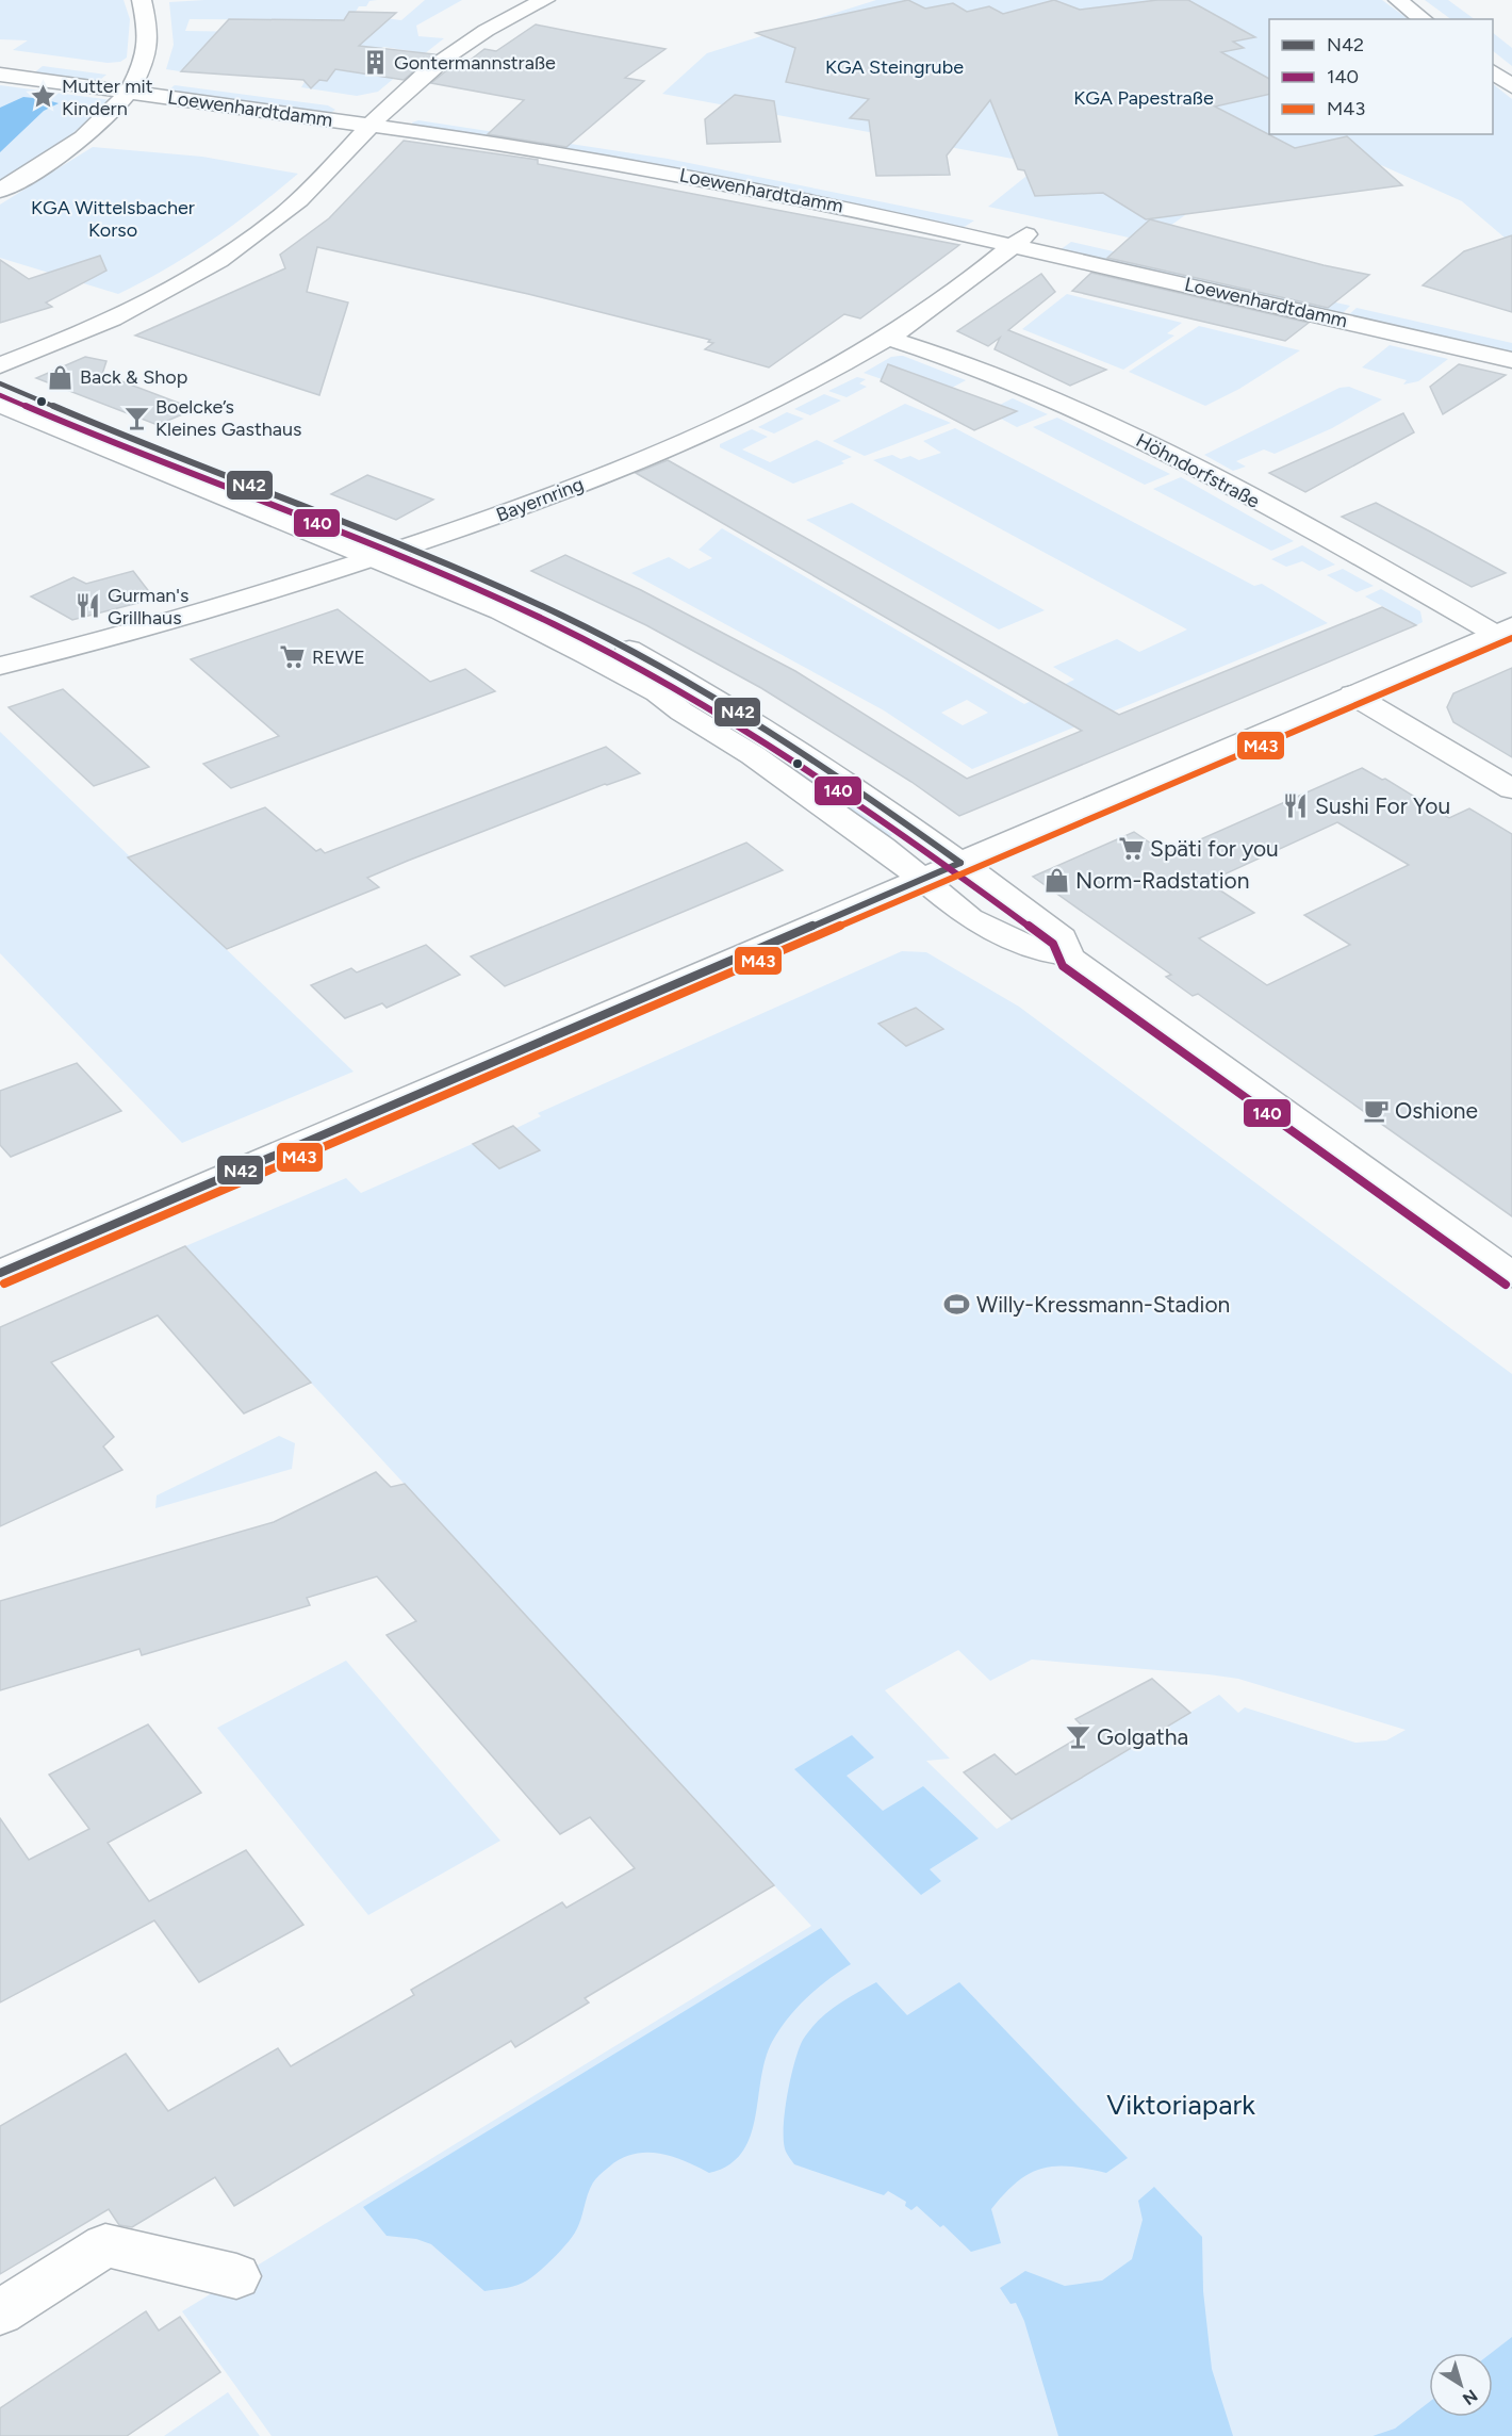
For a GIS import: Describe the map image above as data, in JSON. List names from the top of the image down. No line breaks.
{"streets":{"street":["Loewenhardtdamm","Höhndorfstraße","Bayernring"]},"crossings":[["Loewenhardtdamm","Bayernring"],["Höhndorfstraße","Bayernring"]],"parks":["KGA Steingrube","KGA Papestraße","KGA Wittelsbacher Korso","Viktoriapark"],"places":{"building":["Gontermannstraße"],"place":["Mutter mit Kindern"],"shop":["Back & Shop","Norm-Radstation"],"bar":["Boelcke’s Kleines Gasthaus","Golgatha"],"restaurant":["Gurman's Grillhaus","Sushi For You"],"supermarket":["REWE","Späti for you"],"cafe":["Oshione"],"sports":["Willy-Kressmann-Stadion"]},"lines":["transit line N42","transit line 140","transit line M43"],"legend":["N42","140","M43"],"north":"bottom right"}
